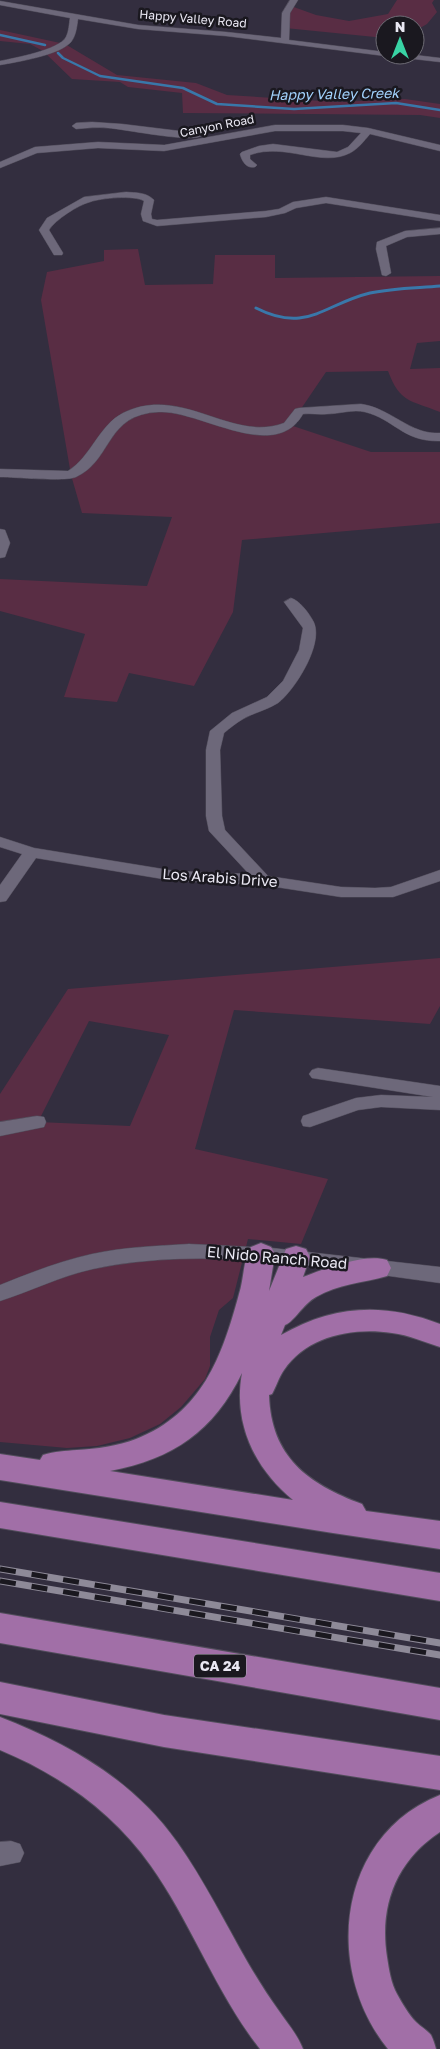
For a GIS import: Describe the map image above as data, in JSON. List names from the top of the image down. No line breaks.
{"streets":{"highway":["CA 24"],"street":["Happy Valley Road","Canyon Road","Los Arabis Drive","El Nido Ranch Road"]},"water":["Happy Valley Creek"],"north":"top"}
